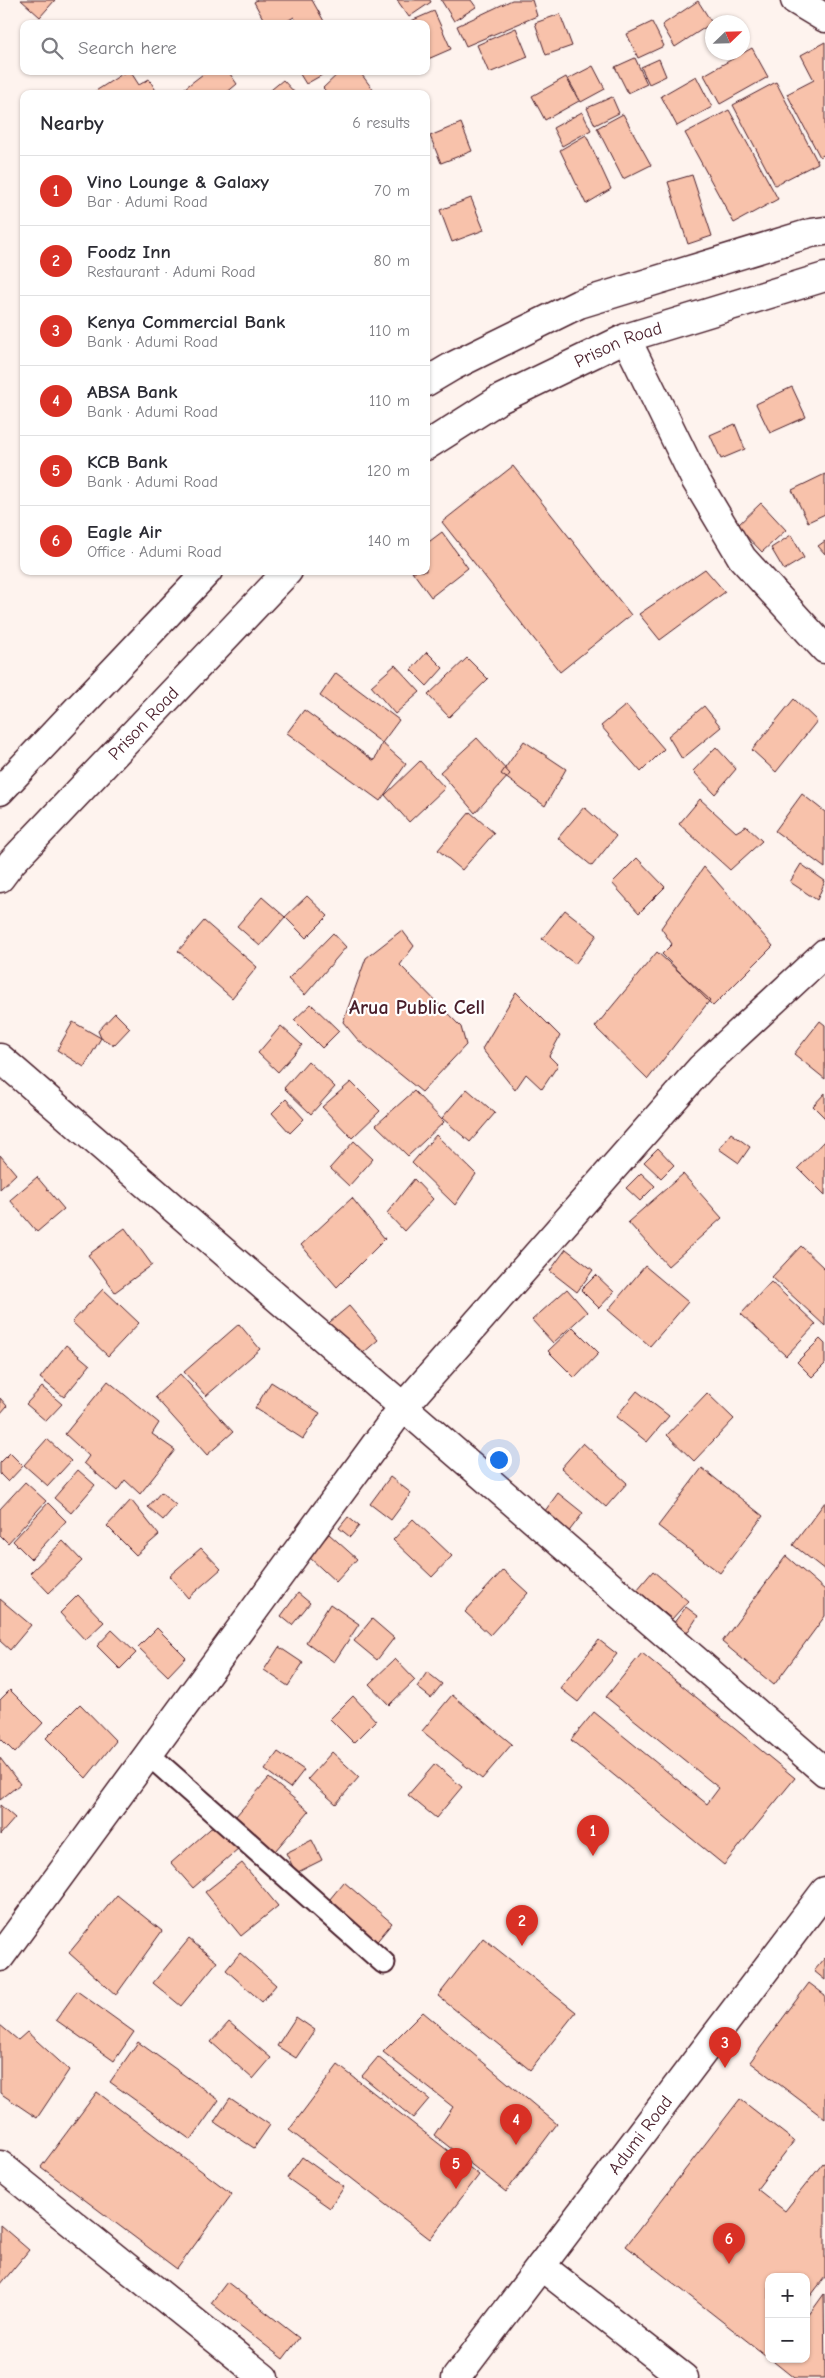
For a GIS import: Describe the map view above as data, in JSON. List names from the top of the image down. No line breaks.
{"streets":{"street":["Prison Road","Adumi Road"]},"districts":["Arua Public Cell"],"north":"top right","page":{"search":"Search here","heading":["Nearby","6 results"],"list":[{"mark":"1","name":"Vino Lounge & Galaxy","note":"Bar · Adumi Road","value":"70 m"},{"mark":"2","name":"Foodz Inn","note":"Restaurant · Adumi Road","value":"80 m"},{"mark":"3","name":"Kenya Commercial Bank","note":"Bank · Adumi Road","value":"110 m"},{"mark":"4","name":"ABSA Bank","note":"Bank · Adumi Road","value":"110 m"},{"mark":"5","name":"KCB Bank","note":"Bank · Adumi Road","value":"120 m"},{"mark":"6","name":"Eagle Air","note":"Office · Adumi Road","value":"140 m"}],"pins":["1","2","3","4","5","6"],"map_buttons":["+","−"]}}
